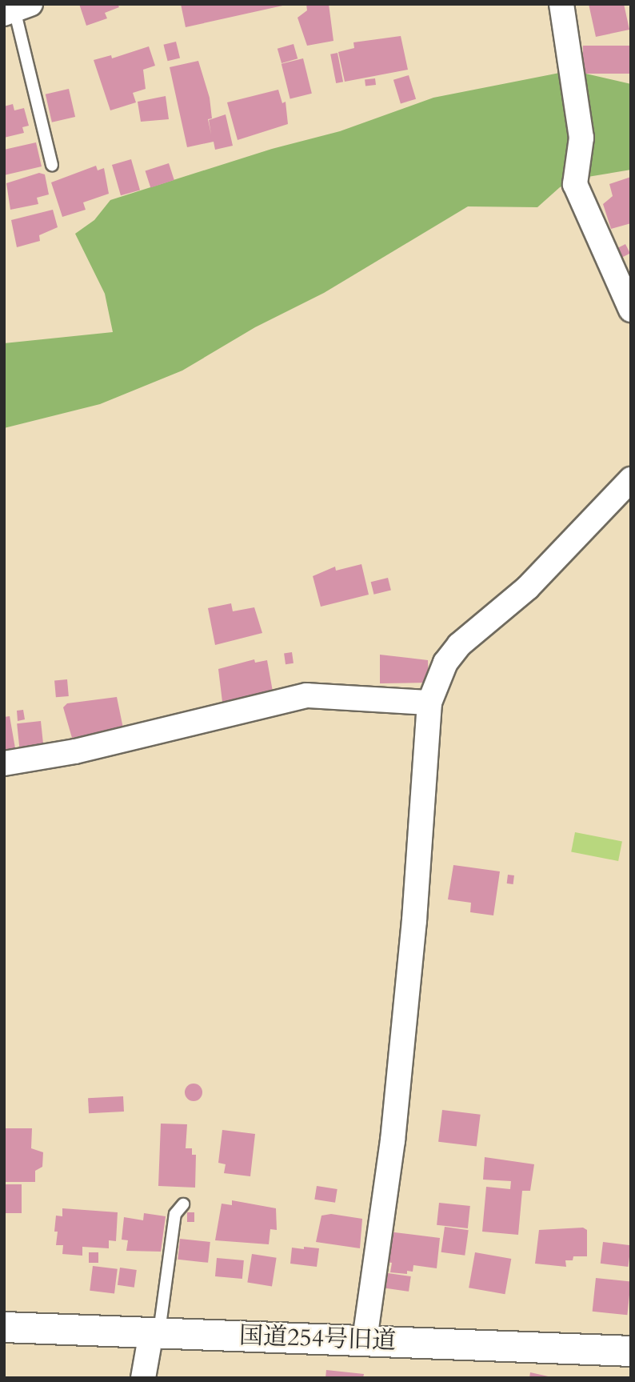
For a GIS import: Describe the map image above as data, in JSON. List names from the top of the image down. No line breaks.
{"streets":{"street":["国道254号旧道"]}}
